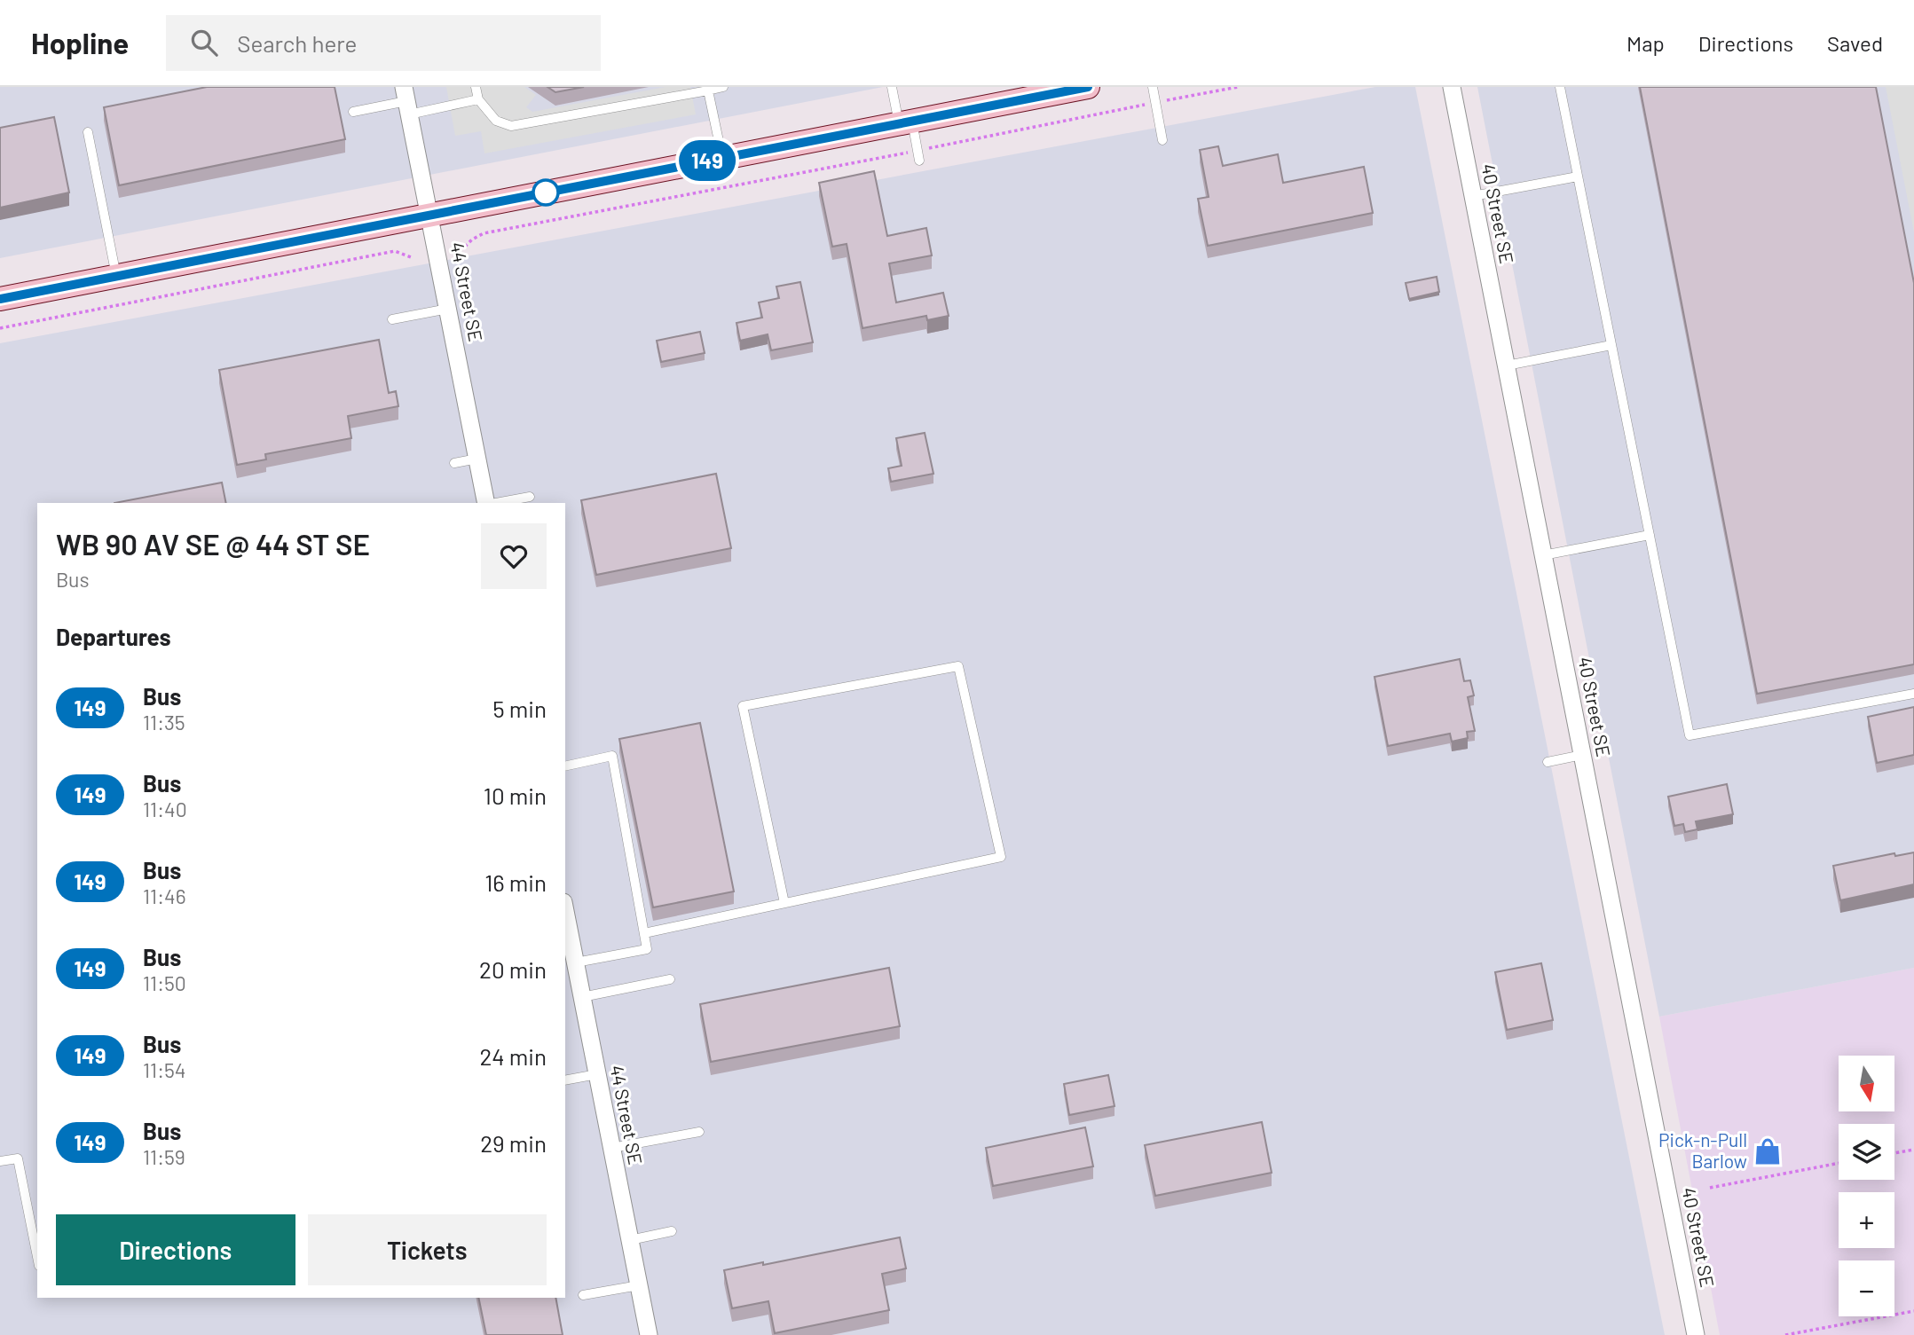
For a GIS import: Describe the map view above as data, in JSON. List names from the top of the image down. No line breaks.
{"streets":{"street":["40 Street SE","44 Street SE"]},"places":{"shop":["Pick-n-Pull Barlow"]},"lines":["bus line 149"],"north":"bottom","page":{"header":"Hopline","search":"Search here","nav":["Map","Directions","Saved"],"on_map":"149","heading":[["WB 90 AV SE @ 44 ST SE","Bus"],"Departures"],"list":[{"mark":"149","name":"Bus","note":"11:35","value":"5 min"},{"mark":"149","name":"Bus","note":"11:40","value":"10 min"},{"mark":"149","name":"Bus","note":"11:46","value":"16 min"},{"mark":"149","name":"Bus","note":"11:50","value":"20 min"},{"mark":"149","name":"Bus","note":"11:54","value":"24 min"},{"mark":"149","name":"Bus","note":"11:59","value":"29 min"}],"map_buttons":["+","−"],"buttons":["Directions","Tickets"]}}
